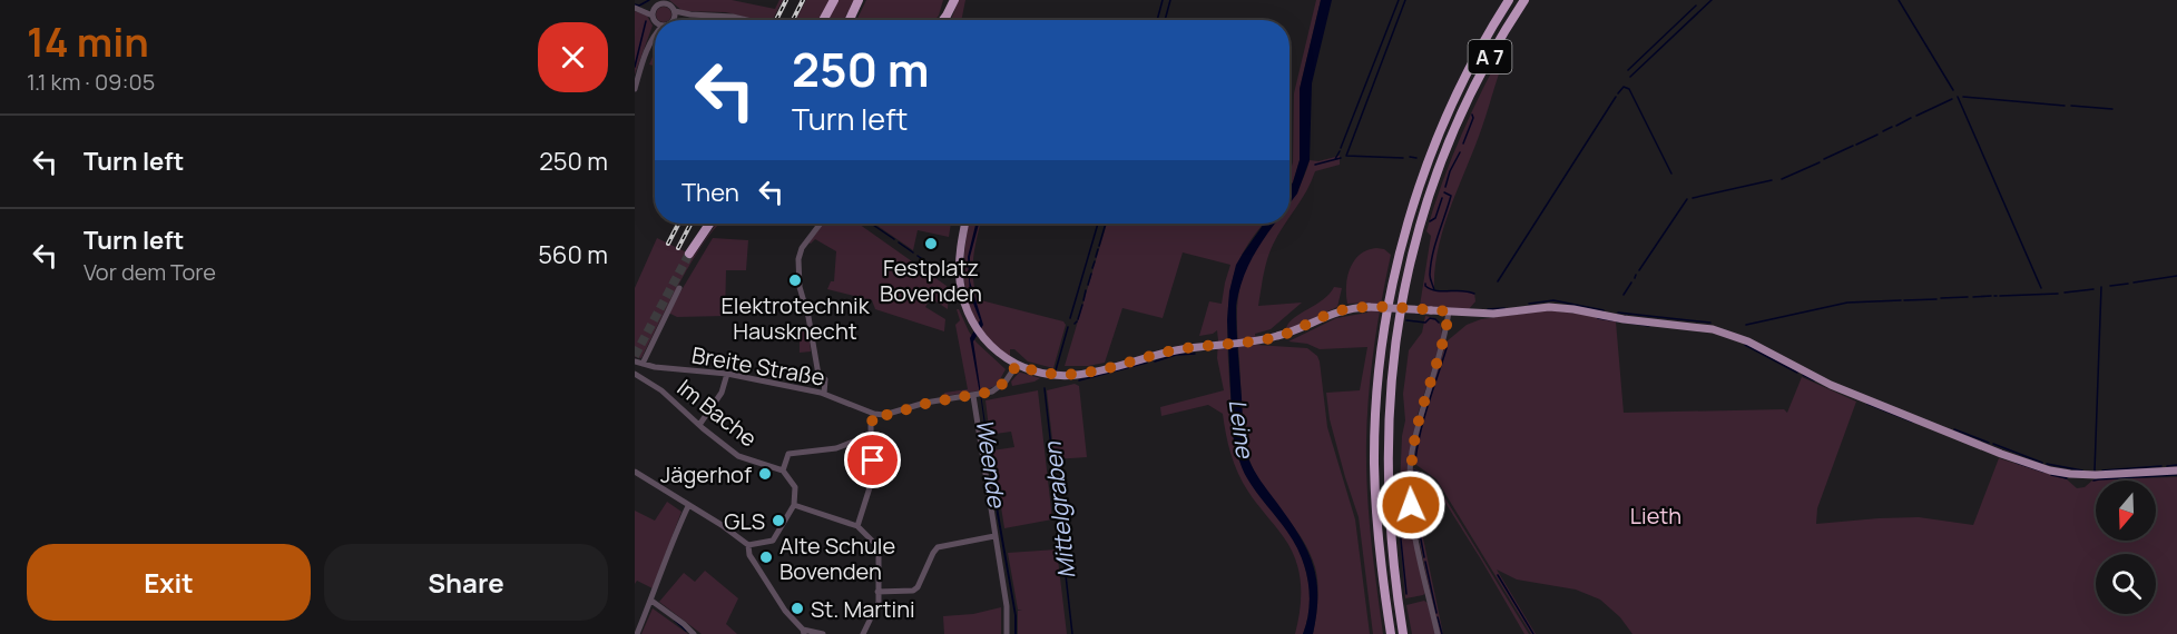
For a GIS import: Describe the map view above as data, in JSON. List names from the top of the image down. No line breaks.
{"streets":{"highway":["A 7"],"street":["Breite Straße","Im Bache"]},"water":["Leine","Weende","Mittelgraben"],"parks":["Lieth"],"places":["Festplatz Bovenden","Elektrotechnik Hausknecht","Jägerhof","GLS","Alte Schule Bovenden","St. Martini"],"north":"bottom","page":{"heading":["14 min","1.1 km · 09:05"],"turn":["250 m","Turn left"],"list":[{"name":"Turn left","value":"250 m"},{"name":"Turn left","note":"Vor dem Tore","value":"560 m"}],"then":"Then","buttons":["Exit","Share"]}}
